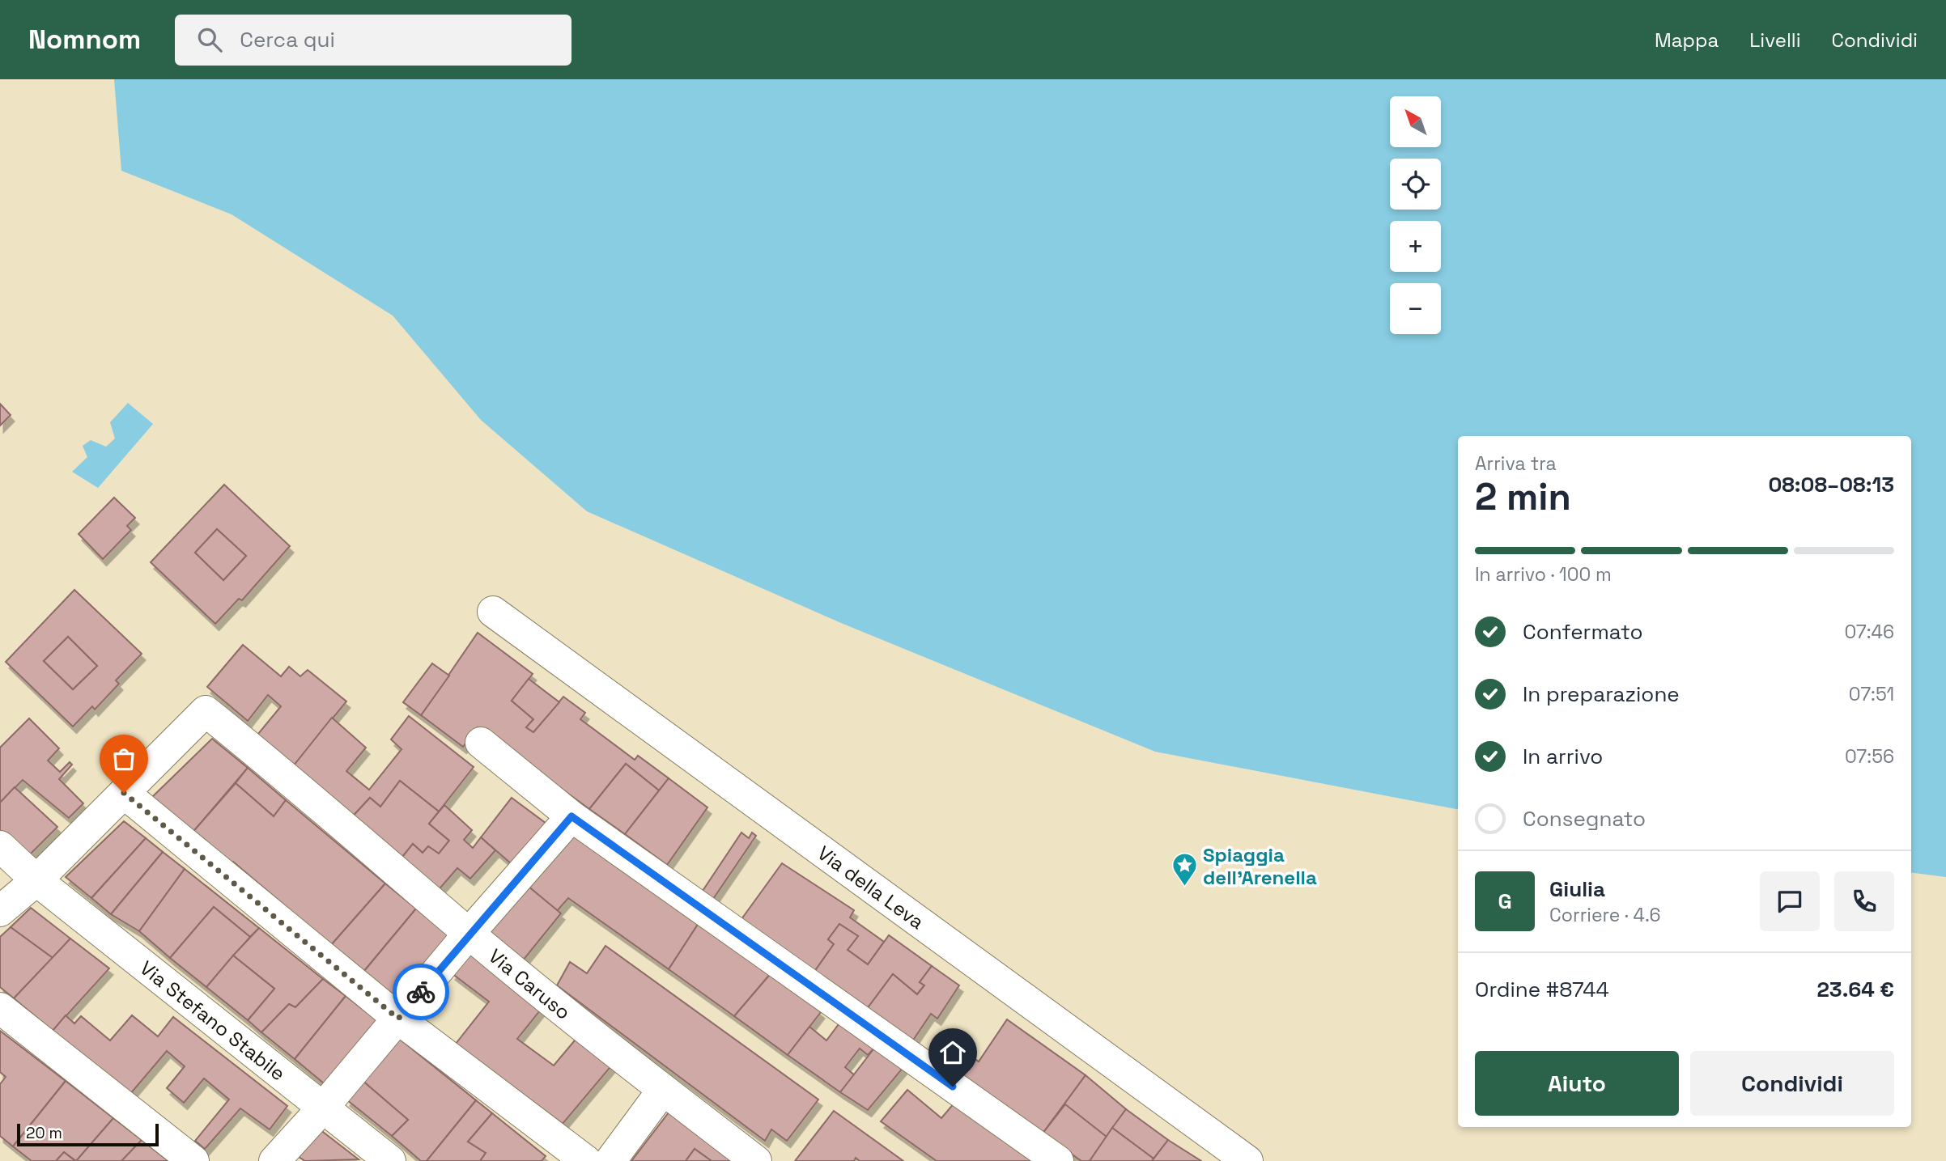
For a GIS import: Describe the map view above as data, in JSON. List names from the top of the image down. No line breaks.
{"streets":{"street":["Via della Leva","Via Caruso","Via Stefano Stabile"]},"places":{"place":["Spiaggia dell'Arenella"]},"scale_bar":"20 m","north":"top left","page":{"header":"Nomnom","search":"Cerca qui","nav":["Mappa","Livelli","Condividi"],"map_buttons":["+","−"],"heading":["2 min","Arriva tra","08:08–08:13"],"panel":["Giulia","Corriere · 4.6","Ordine #8744","23.64 €"],"bar":"In arrivo · 100 m","list":[["Confermato","07:46"],["In preparazione","07:51"],["In arrivo","07:56"],"Consegnato"],"round":"G","buttons":["Aiuto","Condividi"],"scale":"20 m"}}
